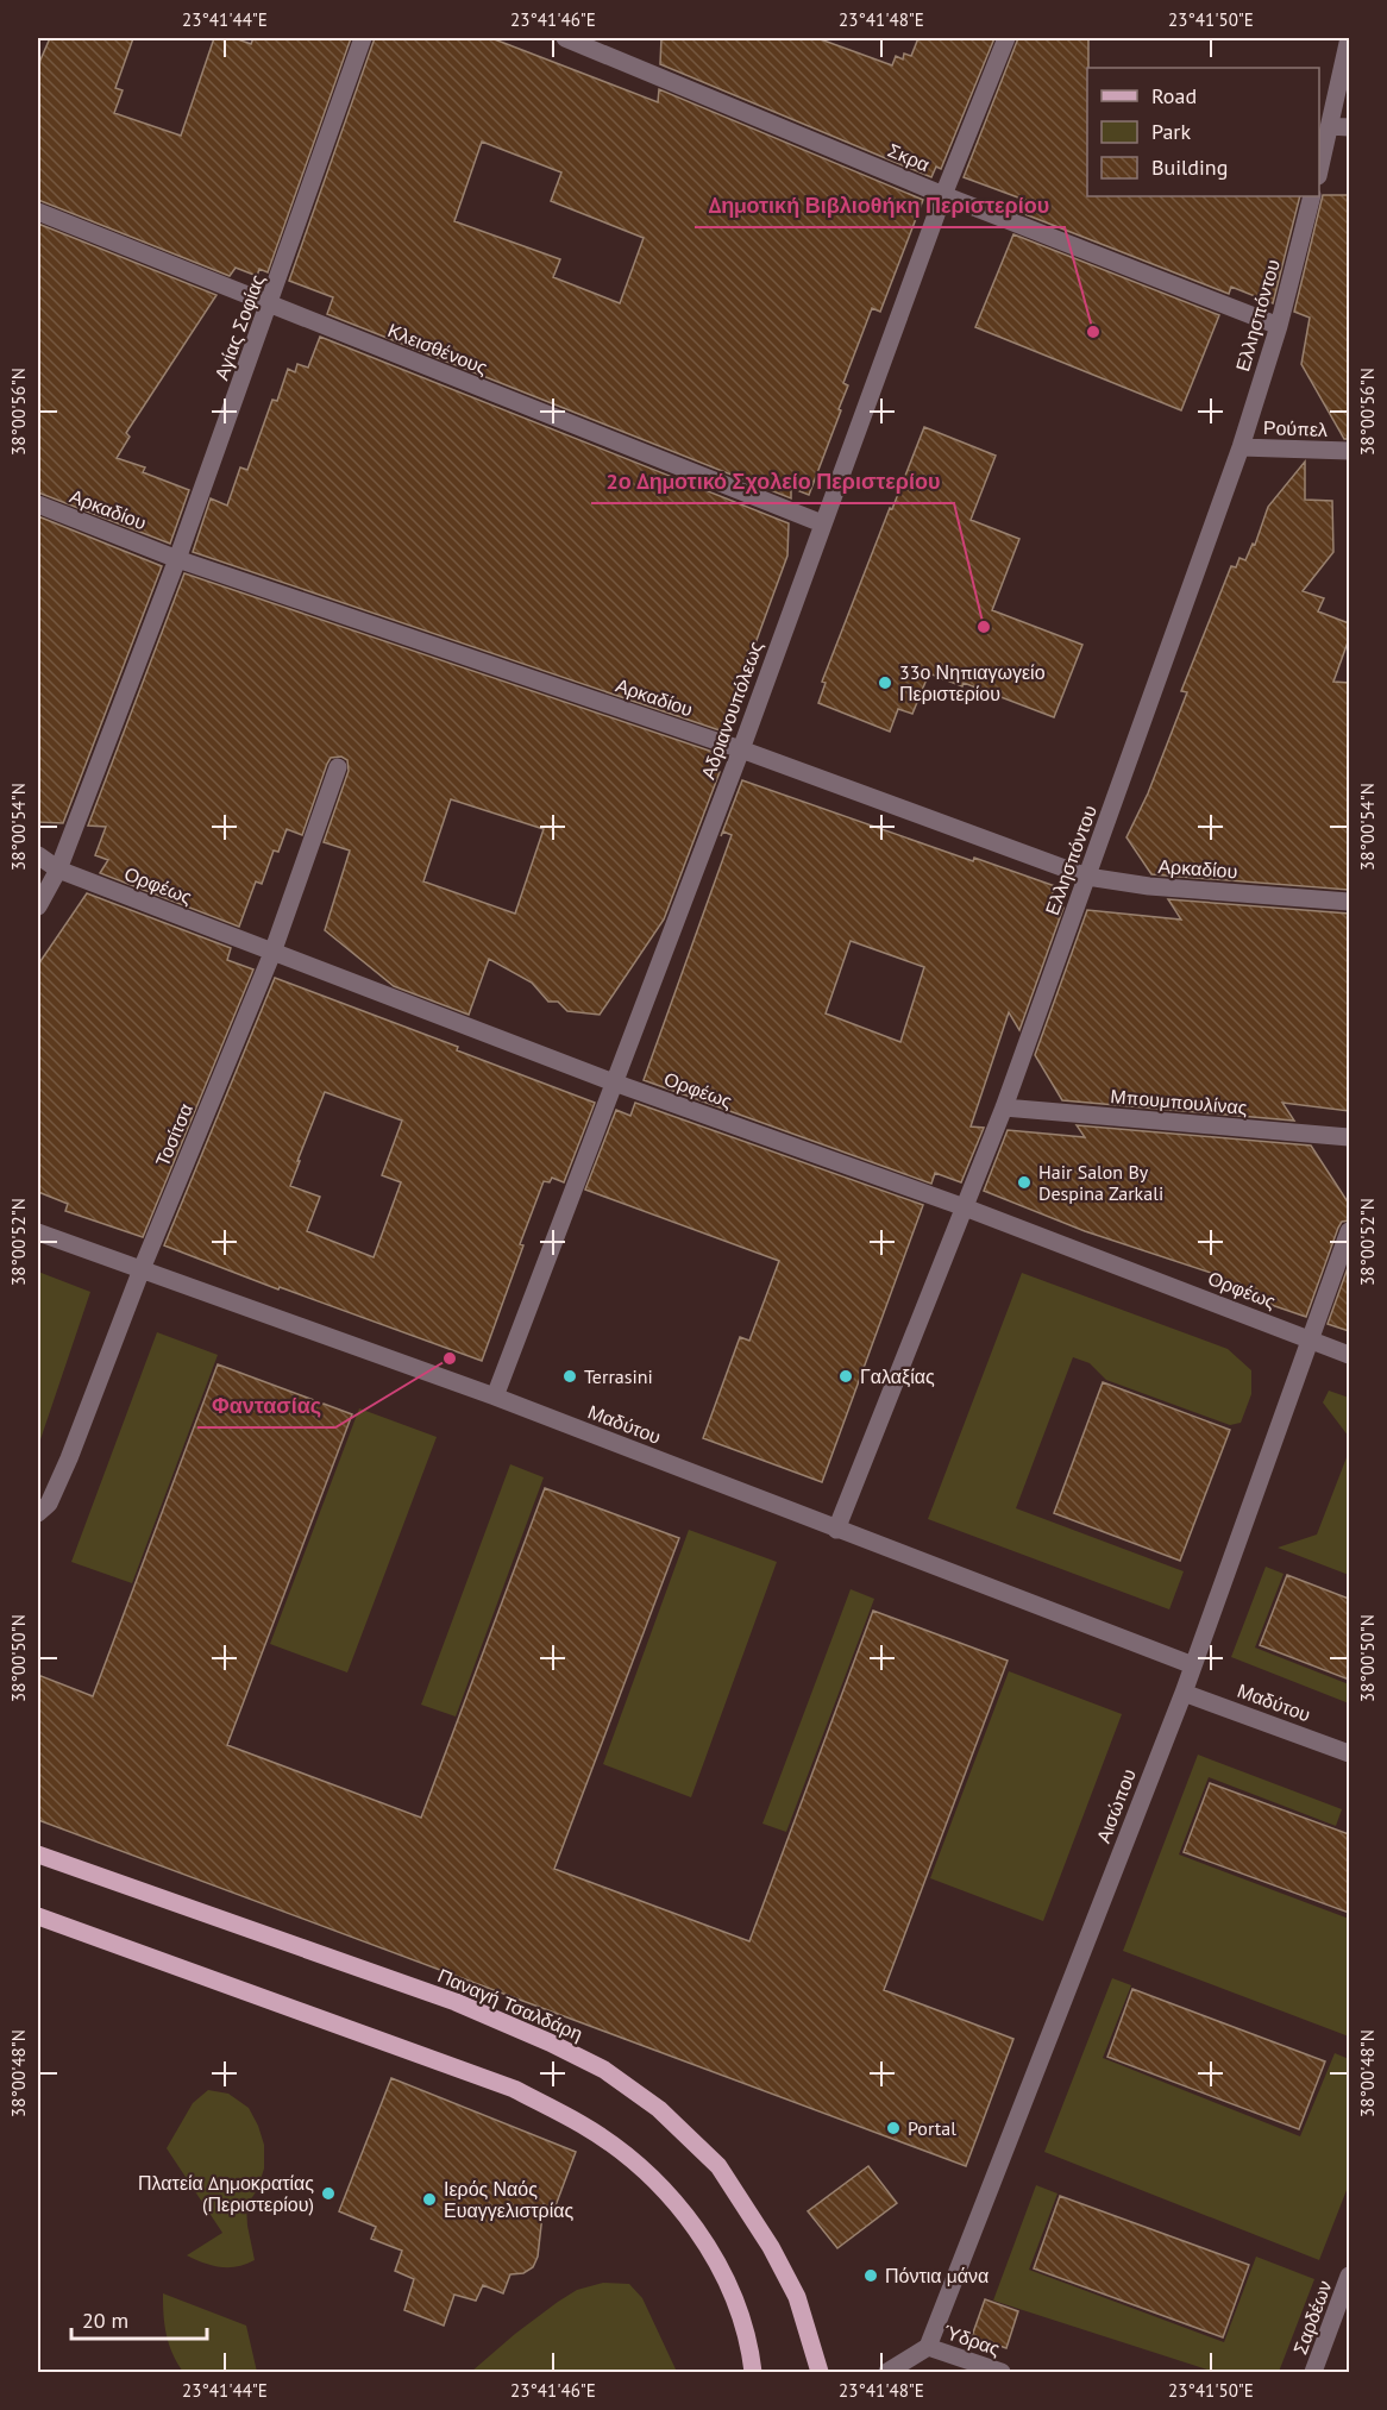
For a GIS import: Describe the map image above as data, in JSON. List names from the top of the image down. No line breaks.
{"streets":{"main road":["Παναγή Τσαλδάρη"],"street":["Σκρα","Ελλησπόντου","Αγίας Σοφίας","Κλεισθένους","Ρούπελ","Αρκαδίου","Αδριανουπόλεως","Ορφέως","Μπουμπουλίνας","Τοσίτσα","Μαδύτου","Αισώπου","Σαρδέων","Ύδρας"]},"crossings":[["Σκρα","Ελλησπόντου"],["Σκρα","Αδριανουπόλεως"],["Ελλησπόντου","Ρούπελ"],["Ελλησπόντου","Αρκαδίου"],["Ελλησπόντου","Ορφέως"],["Ελλησπόντου","Μπουμπουλίνας"],["Ελλησπόντου","Μαδύτου"],["Αγίας Σοφίας","Κλεισθένους"],["Αγίας Σοφίας","Αρκαδίου"],["Αγίας Σοφίας","Ορφέως"],["Κλεισθένους","Αδριανουπόλεως"],["Αρκαδίου","Αδριανουπόλεως"],["Αδριανουπόλεως","Ορφέως"],["Αδριανουπόλεως","Μαδύτου"],["Ορφέως","Τοσίτσα"],["Ορφέως","Αισώπου"],["Τοσίτσα","Μαδύτου"],["Μαδύτου","Αισώπου"],["Αισώπου","Ύδρας"]],"places":["Δημοτική Βιβλιοθήκη Περιστερίου","2ο Δημοτικό Σχολείο Περιστερίου","33ο Νηπιαγωγείο Περιστερίου","Hair Salon By Despina Zarkali","Φαντασίας","Terrasini","Γαλαξίας","Portal","Πλατεία Δημοκρατίας (Περιστερίου)","Ιερός Ναός Ευαγγελιστρίας","Πόντια μάνα"],"legend":["Road","Park","Building"],"scale_bar":"20 m","coordinates":["23°41'44\"E","23°41'46\"E","23°41'48\"E","23°41'50\"E","38°00'56\"N","38°00'54\"N","38°00'52\"N","38°00'50\"N","38°00'48\"N"]}
